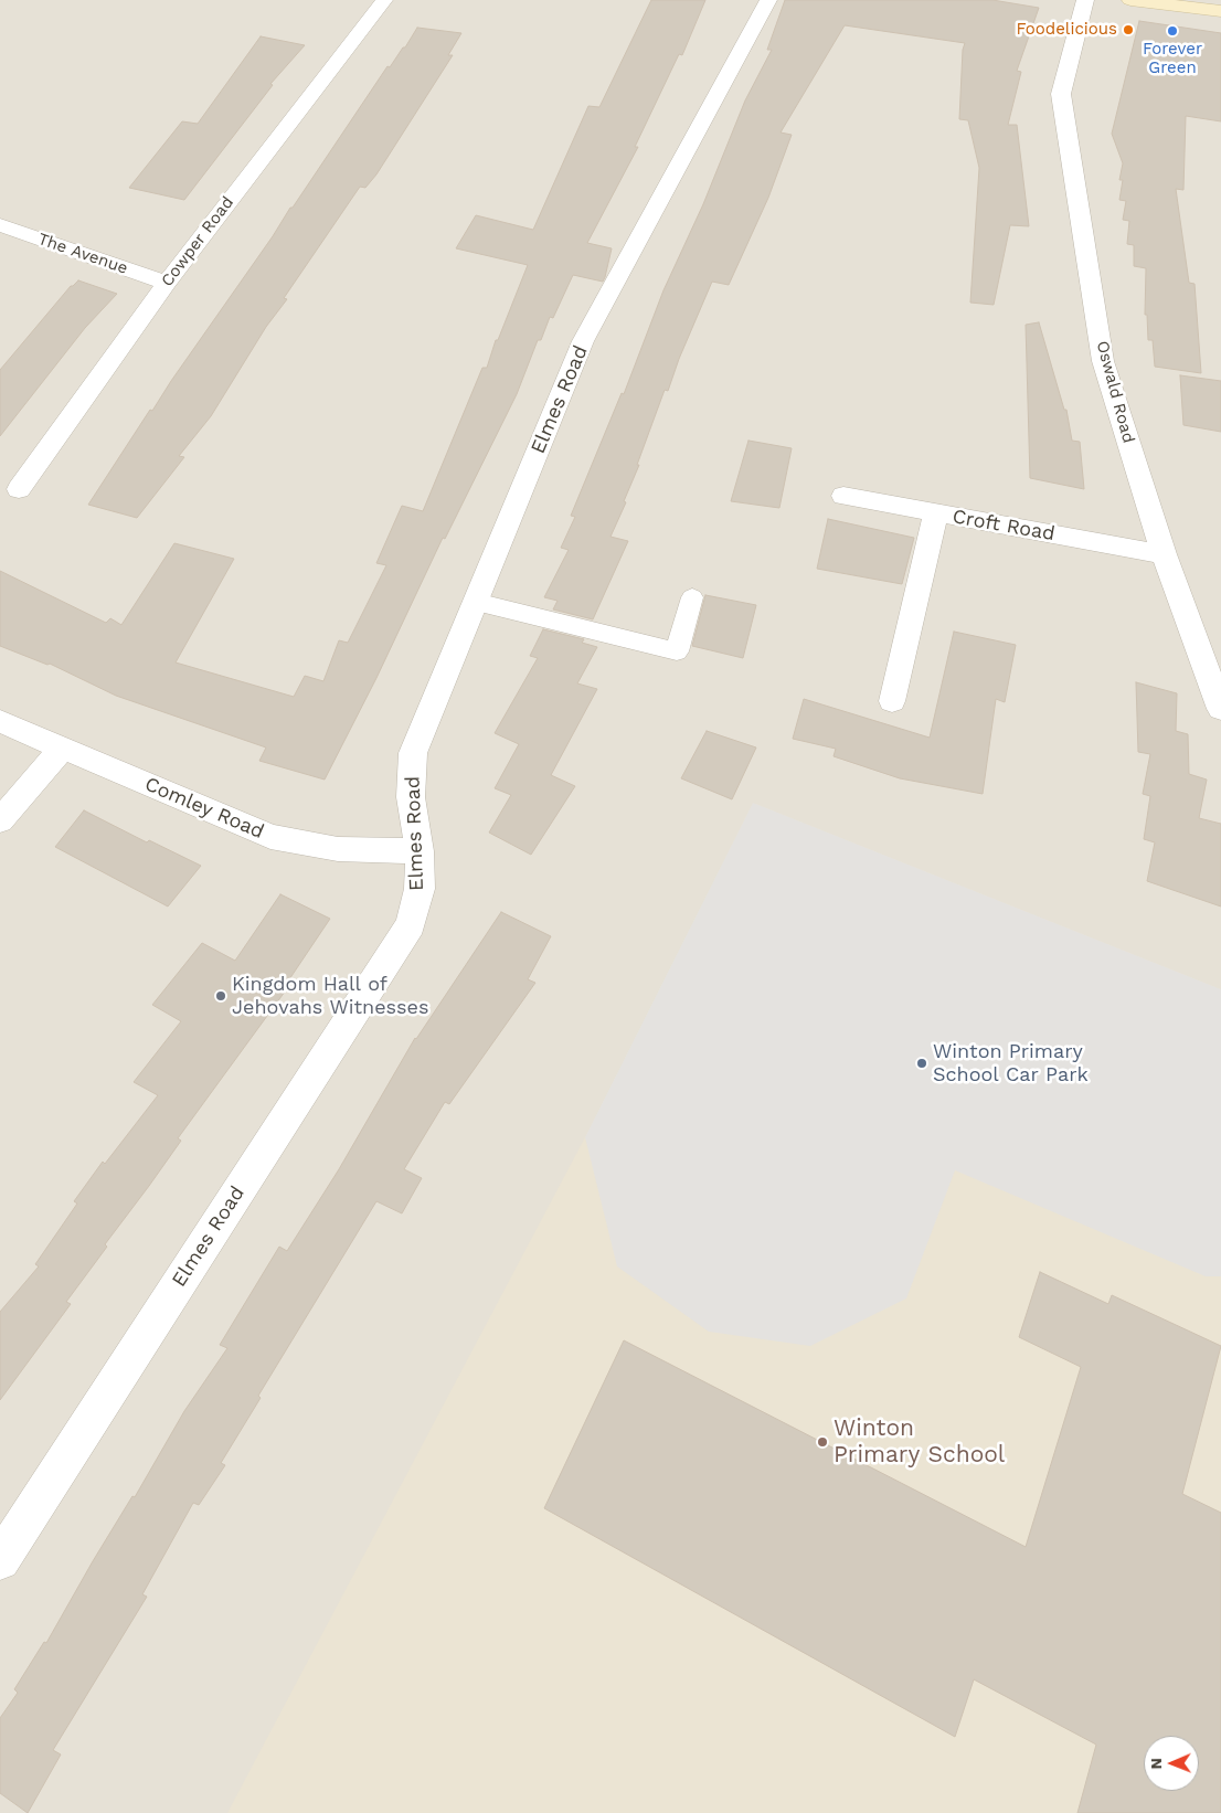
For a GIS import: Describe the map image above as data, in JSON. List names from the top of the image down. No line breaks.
{"streets":{"street":["Cowper Road","The Avenue","Oswald Road","Elmes Road","Croft Road","Comley Road"]},"crossings":[["Cowper Road","The Avenue"],["Oswald Road","Croft Road"],["Elmes Road","Comley Road"]],"places":["Foodelicious","Forever Green","Kingdom Hall of Jehovahs Witnesses","Winton Primary School Car Park","Winton Primary School"],"north":"left"}
